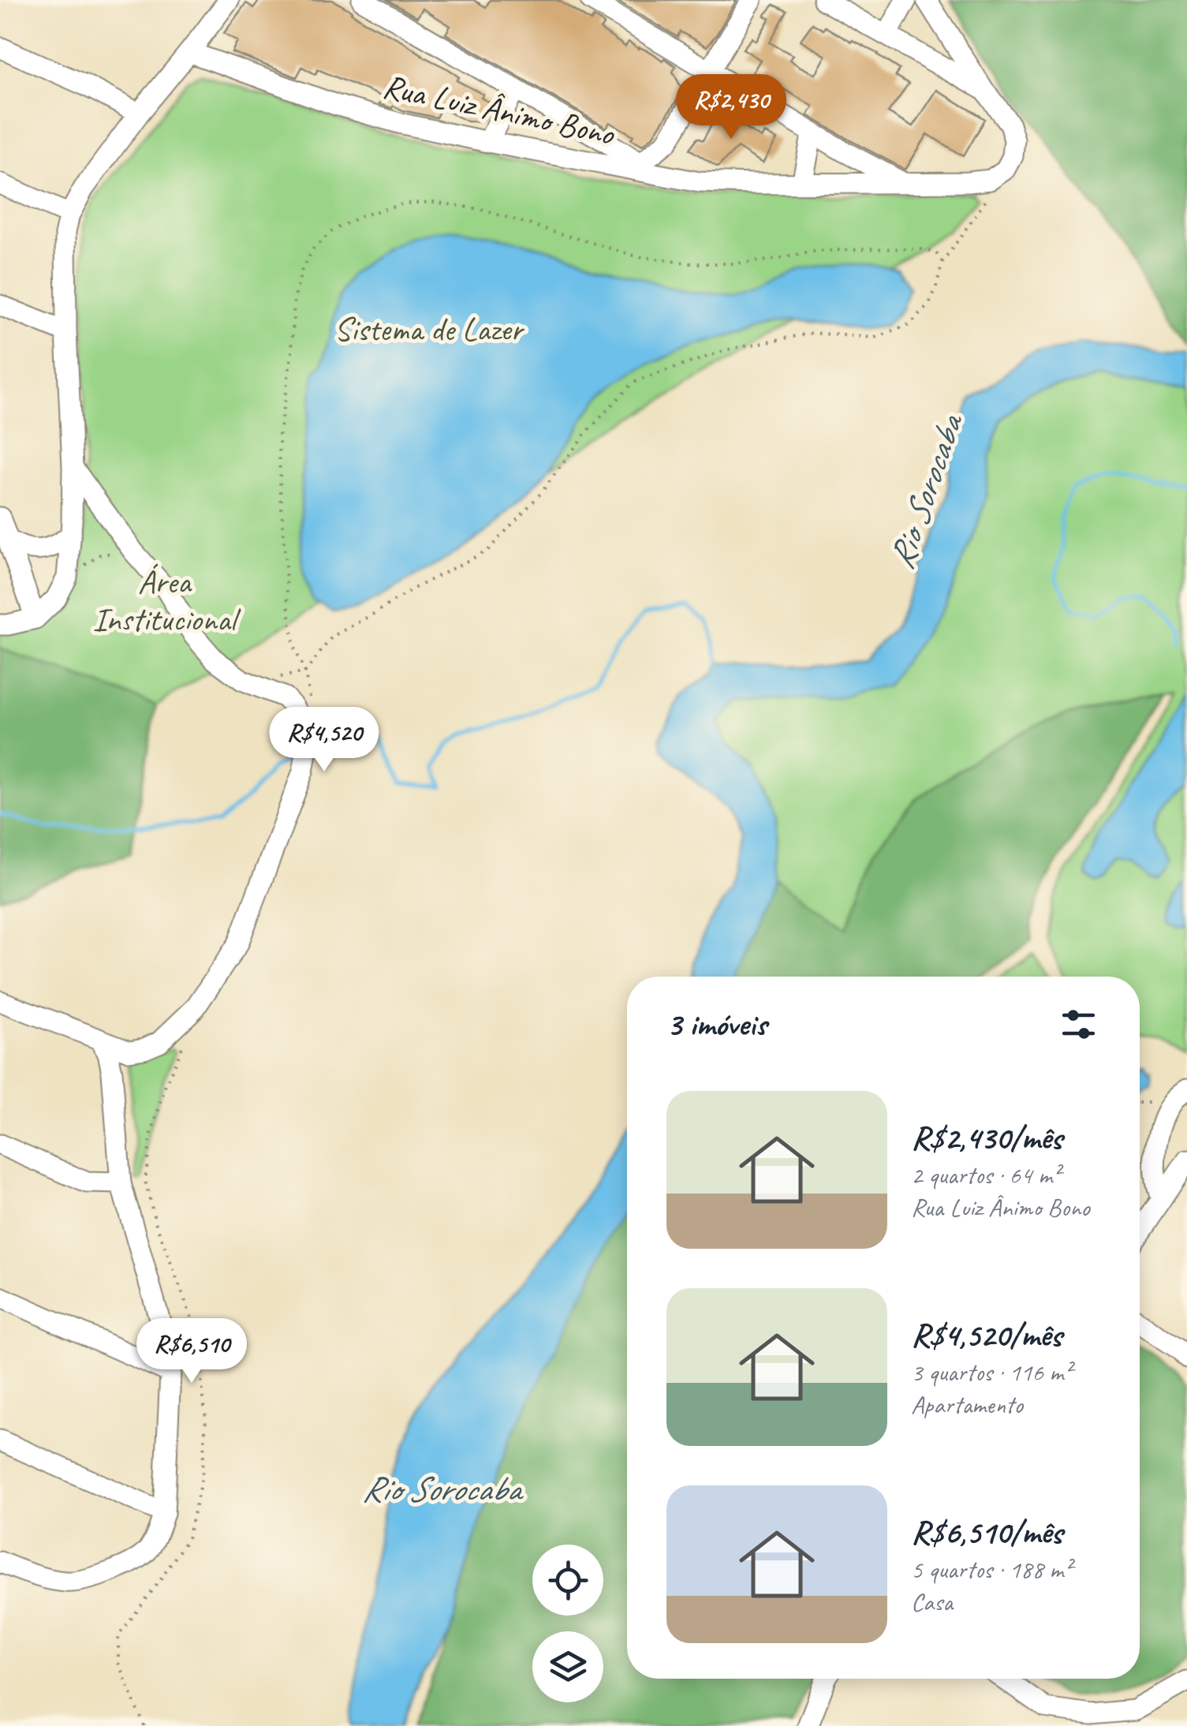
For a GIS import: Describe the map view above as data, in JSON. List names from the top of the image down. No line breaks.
{"streets":{"street":["Rua Luiz Ânimo Bono"]},"water":["Rio Sorocaba"],"parks":["Sistema de Lazer","Área Institucional"],"page":{"price":["R$2,430","R$4,520","R$6,510"],"heading":"3 imóveis","list":[{"name":"R$2,430/mês","note":"2 quartos · 64 m² · Rua Luiz Ânimo Bono"},{"name":"R$4,520/mês","note":"3 quartos · 116 m² · Apartamento"},{"name":"R$6,510/mês","note":"5 quartos · 188 m² · Casa"}]}}
